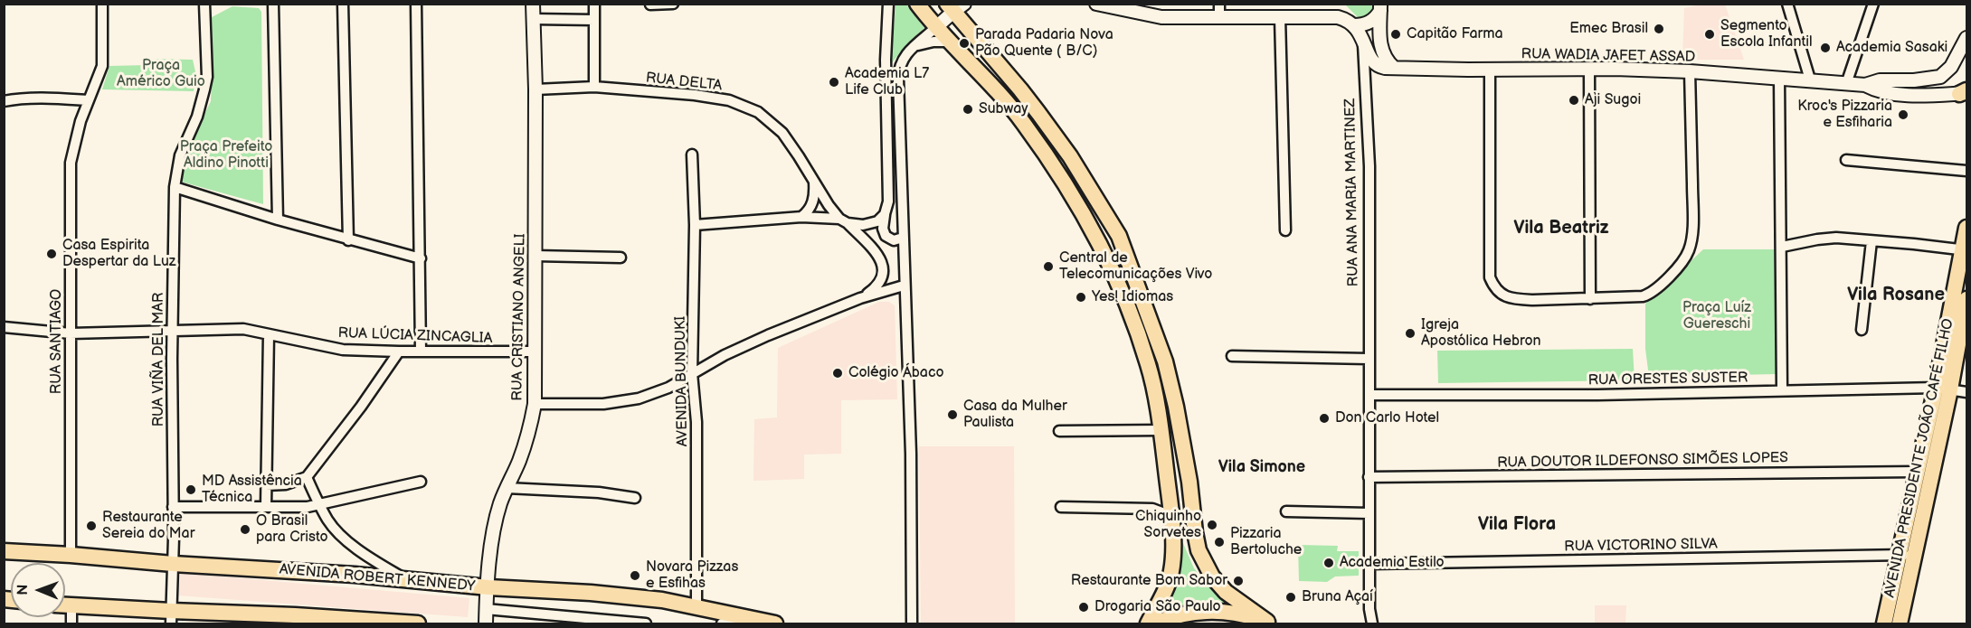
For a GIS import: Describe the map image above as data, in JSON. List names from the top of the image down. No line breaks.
{"streets":{"main road":["AVENIDA PRESIDENTE JOÃO CAFÉ FILHO","AVENIDA ROBERT KENNEDY"],"street":["RUA WADIA JAFET ASSAD","RUA DELTA","RUA ANA MARIA MARTINEZ","RUA CRISTIANO ANGELI","RUA LÚCIA ZINCAGLIA","RUA SANTIAGO","RUA VIÑA DEL MAR","RUA ORESTES SUSTER","AVENIDA BUNDUKI","RUA DOUTOR ILDEFONSO SIMÕES LOPES","RUA VICTORINO SILVA"]},"crossings":[["RUA WADIA JAFET ASSAD","RUA ANA MARIA MARTINEZ"],["RUA DELTA","RUA CRISTIANO ANGELI"],["RUA ANA MARIA MARTINEZ","RUA ORESTES SUSTER"],["RUA ANA MARIA MARTINEZ","RUA DOUTOR ILDEFONSO SIMÕES LOPES"],["RUA ANA MARIA MARTINEZ","RUA VICTORINO SILVA"],["RUA CRISTIANO ANGELI","RUA LÚCIA ZINCAGLIA"],["RUA CRISTIANO ANGELI","AVENIDA ROBERT KENNEDY"],["RUA LÚCIA ZINCAGLIA","RUA SANTIAGO"],["RUA LÚCIA ZINCAGLIA","RUA VIÑA DEL MAR"],["RUA SANTIAGO","AVENIDA ROBERT KENNEDY"],["RUA VIÑA DEL MAR","AVENIDA ROBERT KENNEDY"],["RUA ORESTES SUSTER","AVENIDA PRESIDENTE JOÃO CAFÉ FILHO"],["AVENIDA BUNDUKI","AVENIDA ROBERT KENNEDY"],["AVENIDA PRESIDENTE JOÃO CAFÉ FILHO","RUA DOUTOR ILDEFONSO SIMÕES LOPES"],["AVENIDA PRESIDENTE JOÃO CAFÉ FILHO","RUA VICTORINO SILVA"]],"districts":["Vila Beatriz","Vila Rosane","Vila Simone","Vila Flora"],"parks":["Praça Américo Guio","Praça Prefeito Aldino Pinotti","Praça Luíz Guereschi"],"places":["Emec Brasil","Capitão Farma","Segmento Escola Infantil","Parada Padaria Nova Pão Quente ( B/C)","Academia Sasaki","Academia L7 Life Club","Aji Sugoi","Subway","Kroc's Pizzaria e Esfiharia","Casa Espirita Despertar da Luz","Central de Telecomunicações Vivo","Yes! Idiomas","Igreja Apostólica Hebron","Colégio Ábaco","Casa da Mulher Paulista","Don Carlo Hotel","MD Assistência Técnica","Chiquinho Sorvetes","Restaurante Sereia do Mar","O Brasil para Cristo","Pizzaria Bertoluche","Academia Estilo","Novara Pizzas e Esfihas","Restaurante Bom Sabor","Bruna Açaí","Drogaria São Paulo"],"north":"left"}
